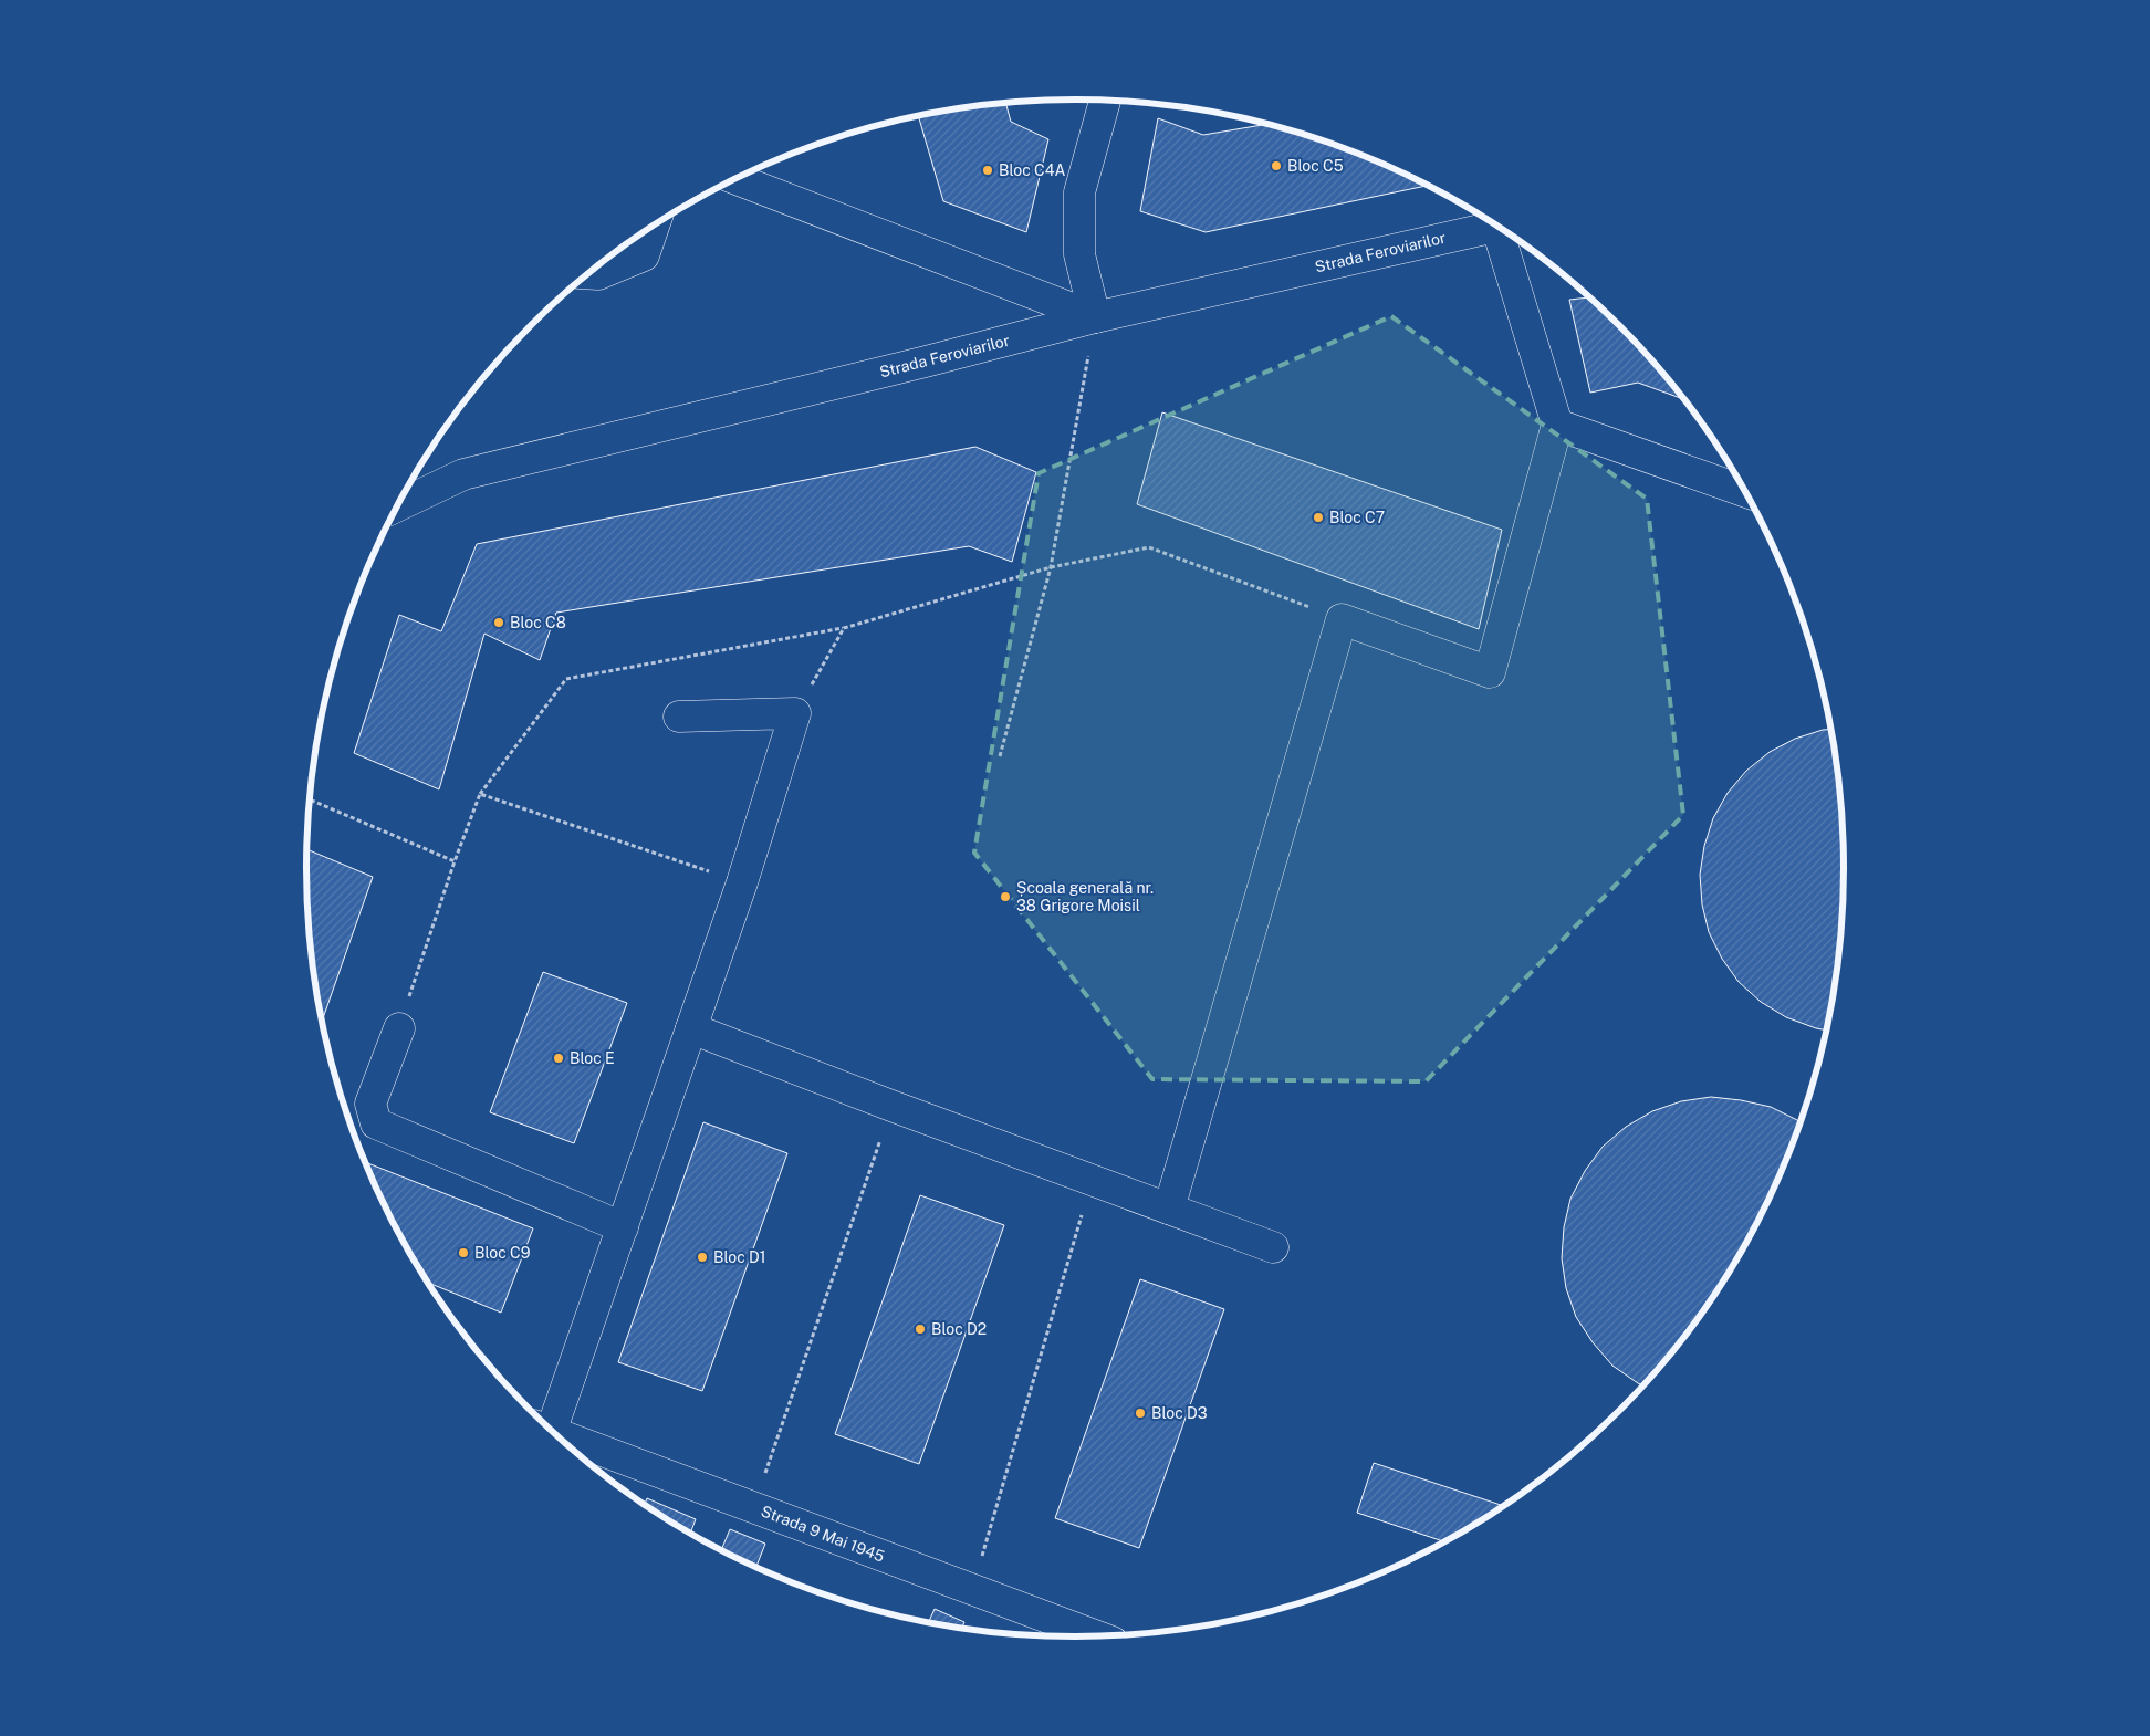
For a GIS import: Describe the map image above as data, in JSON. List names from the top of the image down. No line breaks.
{"streets":{"street":["Strada Feroviarilor","Strada 9 Mai 1945"]},"places":["Bloc C5","Bloc C4A","Bloc C7","Bloc C8","Școala generală nr. 38 Grigore Moisil","Bloc E","Bloc C9","Bloc D1","Bloc D2","Bloc D3"]}
